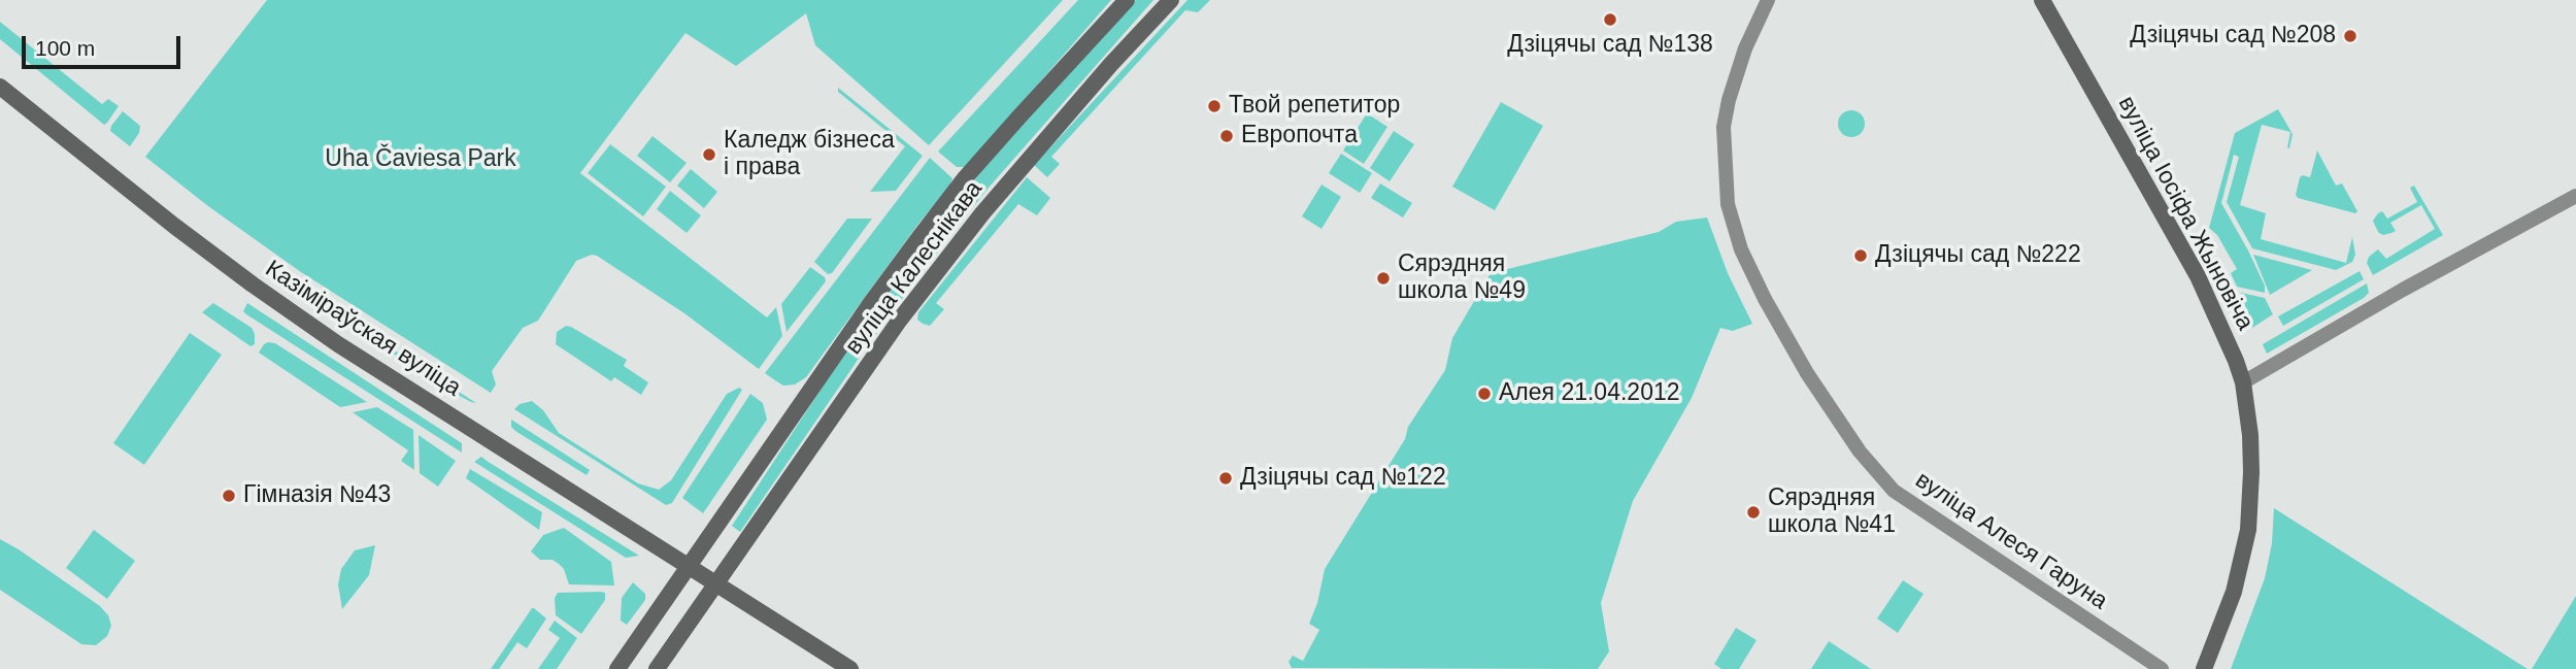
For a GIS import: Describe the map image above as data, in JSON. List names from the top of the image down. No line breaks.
{"streets":{"main road":["вуліца Іосіфа Жыновіча","вуліца Калеснікава","Казіміраўская вуліца"],"street":["вуліца Алеся Гаруна"]},"crossings":[["вуліца Калеснікава","Казіміраўская вуліца"]],"parks":["Uha Čaviesa Park"],"places":["Дзіцячы сад №138","Дзіцячы сад №208","Твой репетитор","Европочта","Каледж бізнеса і права","Дзіцячы сад №222","Сярэдняя школа №49","Алея 21.04.2012","Дзіцячы сад №122","Гімназія №43","Сярэдняя школа №41"],"scale_bar":"100 m"}
